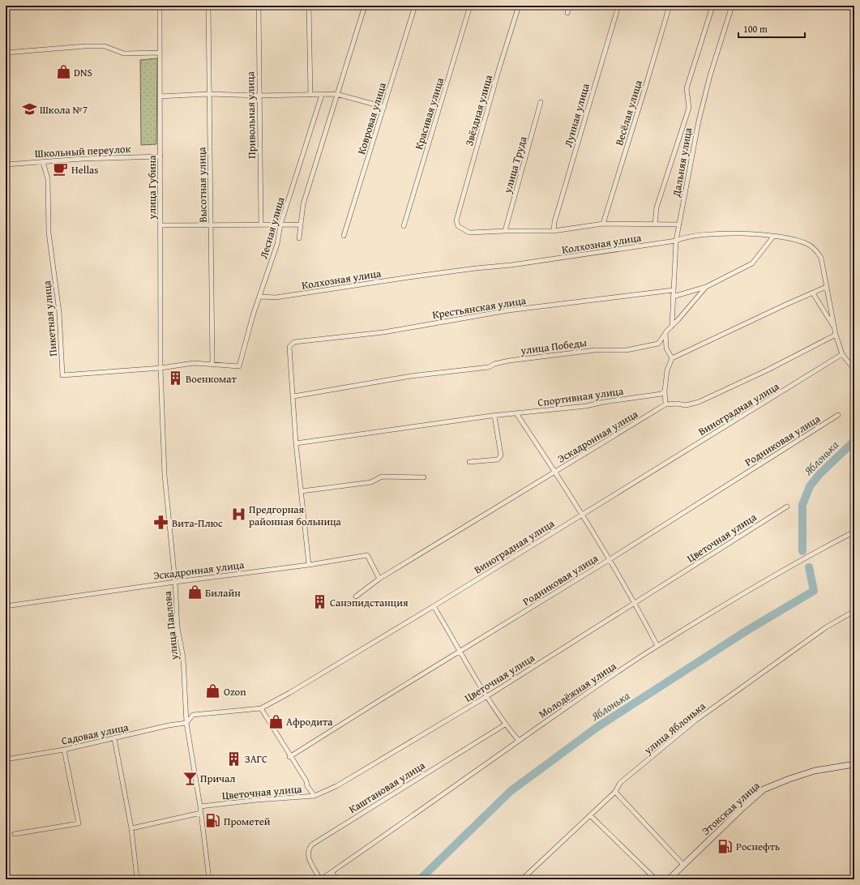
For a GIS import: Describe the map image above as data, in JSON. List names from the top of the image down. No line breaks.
{"streets":{"main road":["Этокская улица"],"street":["Звёздная улица","Весёлая улица","Красивая улица","Привольная улица","Лунная улица","Ковровая улица","Школьный переулок","Дальняя улица","улица Труда","Высотная улица","улица Губина","Лесная улица","Колхозная улица","Крестьянская улица","Пикетная улица","улица Победы","Спортивная улица","Виноградная улица","Эскадронная улица","Родниковая улица","Цветочная улица","улица Павлова","Молодёжная улица","улица Яблонька","Садовая улица","Каштановая улица"]},"crossings":[["Звёздная улица","улица Труда"],["Школьный переулок","улица Губина"],["Школьный переулок","Пикетная улица"],["Дальняя улица","Колхозная улица"],["Дальняя улица","Крестьянская улица"],["Дальняя улица","улица Победы"],["Высотная улица","Лесная улица"],["улица Губина","Пикетная улица"],["улица Губина","улица Павлова"],["Лесная улица","Колхозная улица"],["Колхозная улица","улица Победы"],["Колхозная улица","Виноградная улица"],["Крестьянская улица","улица Победы"],["Пикетная улица","улица Павлова"],["Виноградная улица","улица Павлова"],["Виноградная улица","Садовая улица"],["Эскадронная улица","улица Павлова"],["Цветочная улица","улица Павлова"],["улица Павлова","Садовая улица"],["Молодёжная улица","Каштановая улица"]],"water":["Яблонька"],"places":{"shop":["DNS","Билайн","Ozon","Афродита"],"school or university":["Школа №7"],"cafe":["Hellas"],"building":["Военкомат","Санэпидстанция","ЗАГС"],"hospital":["Предгорная районная больница"],"pharmacy":["Вита-Плюс"],"bar":["Причал"],"fuel station":["Прометей","Роснефть"]},"scale_bar":"100 m"}
